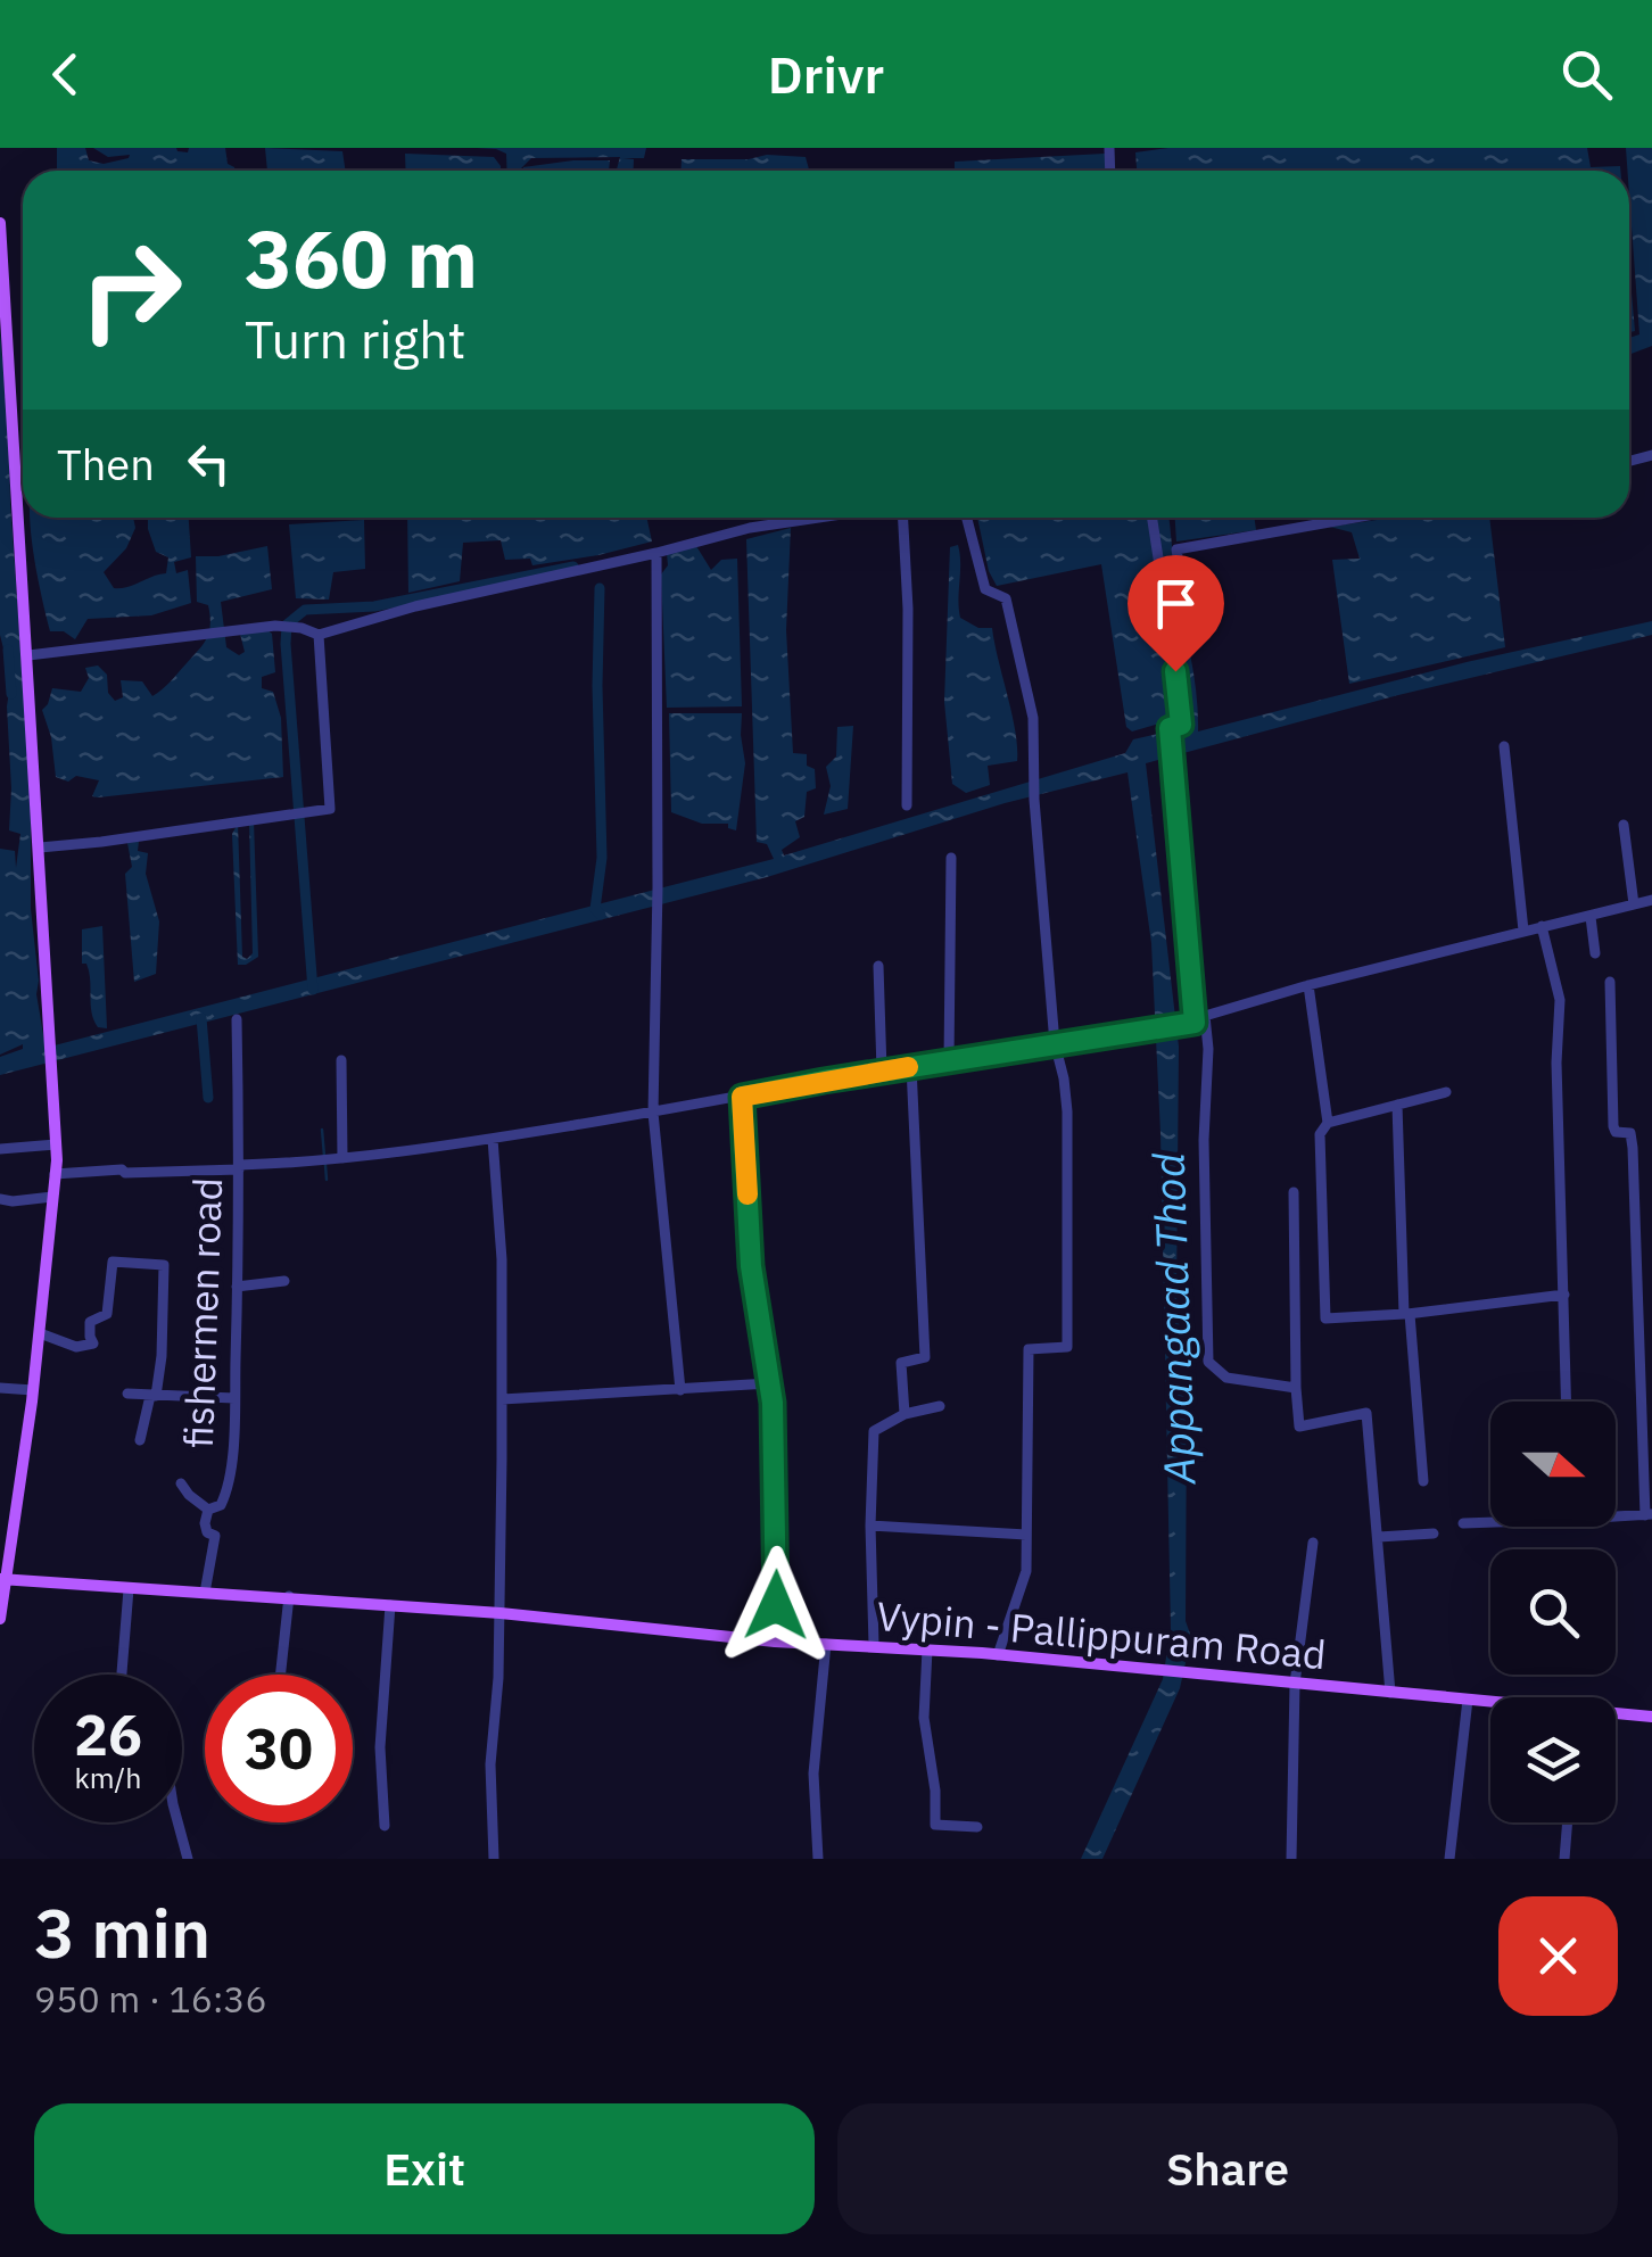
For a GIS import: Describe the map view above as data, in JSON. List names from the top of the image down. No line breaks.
{"streets":{"main road":["Vypin - Pallippuram Road"],"street":["fishermen road"]},"crossings":[["fishermen road","Vypin - Pallippuram Road"]],"water":["Appangaad Thod"],"north":"right","page":{"header":"Drivr","turn":["360 m","Turn right"],"then":"Then","speed":"26 km/h","limit":"30","heading":["3 min","950 m · 16:36"],"buttons":["Exit","Share"]}}
